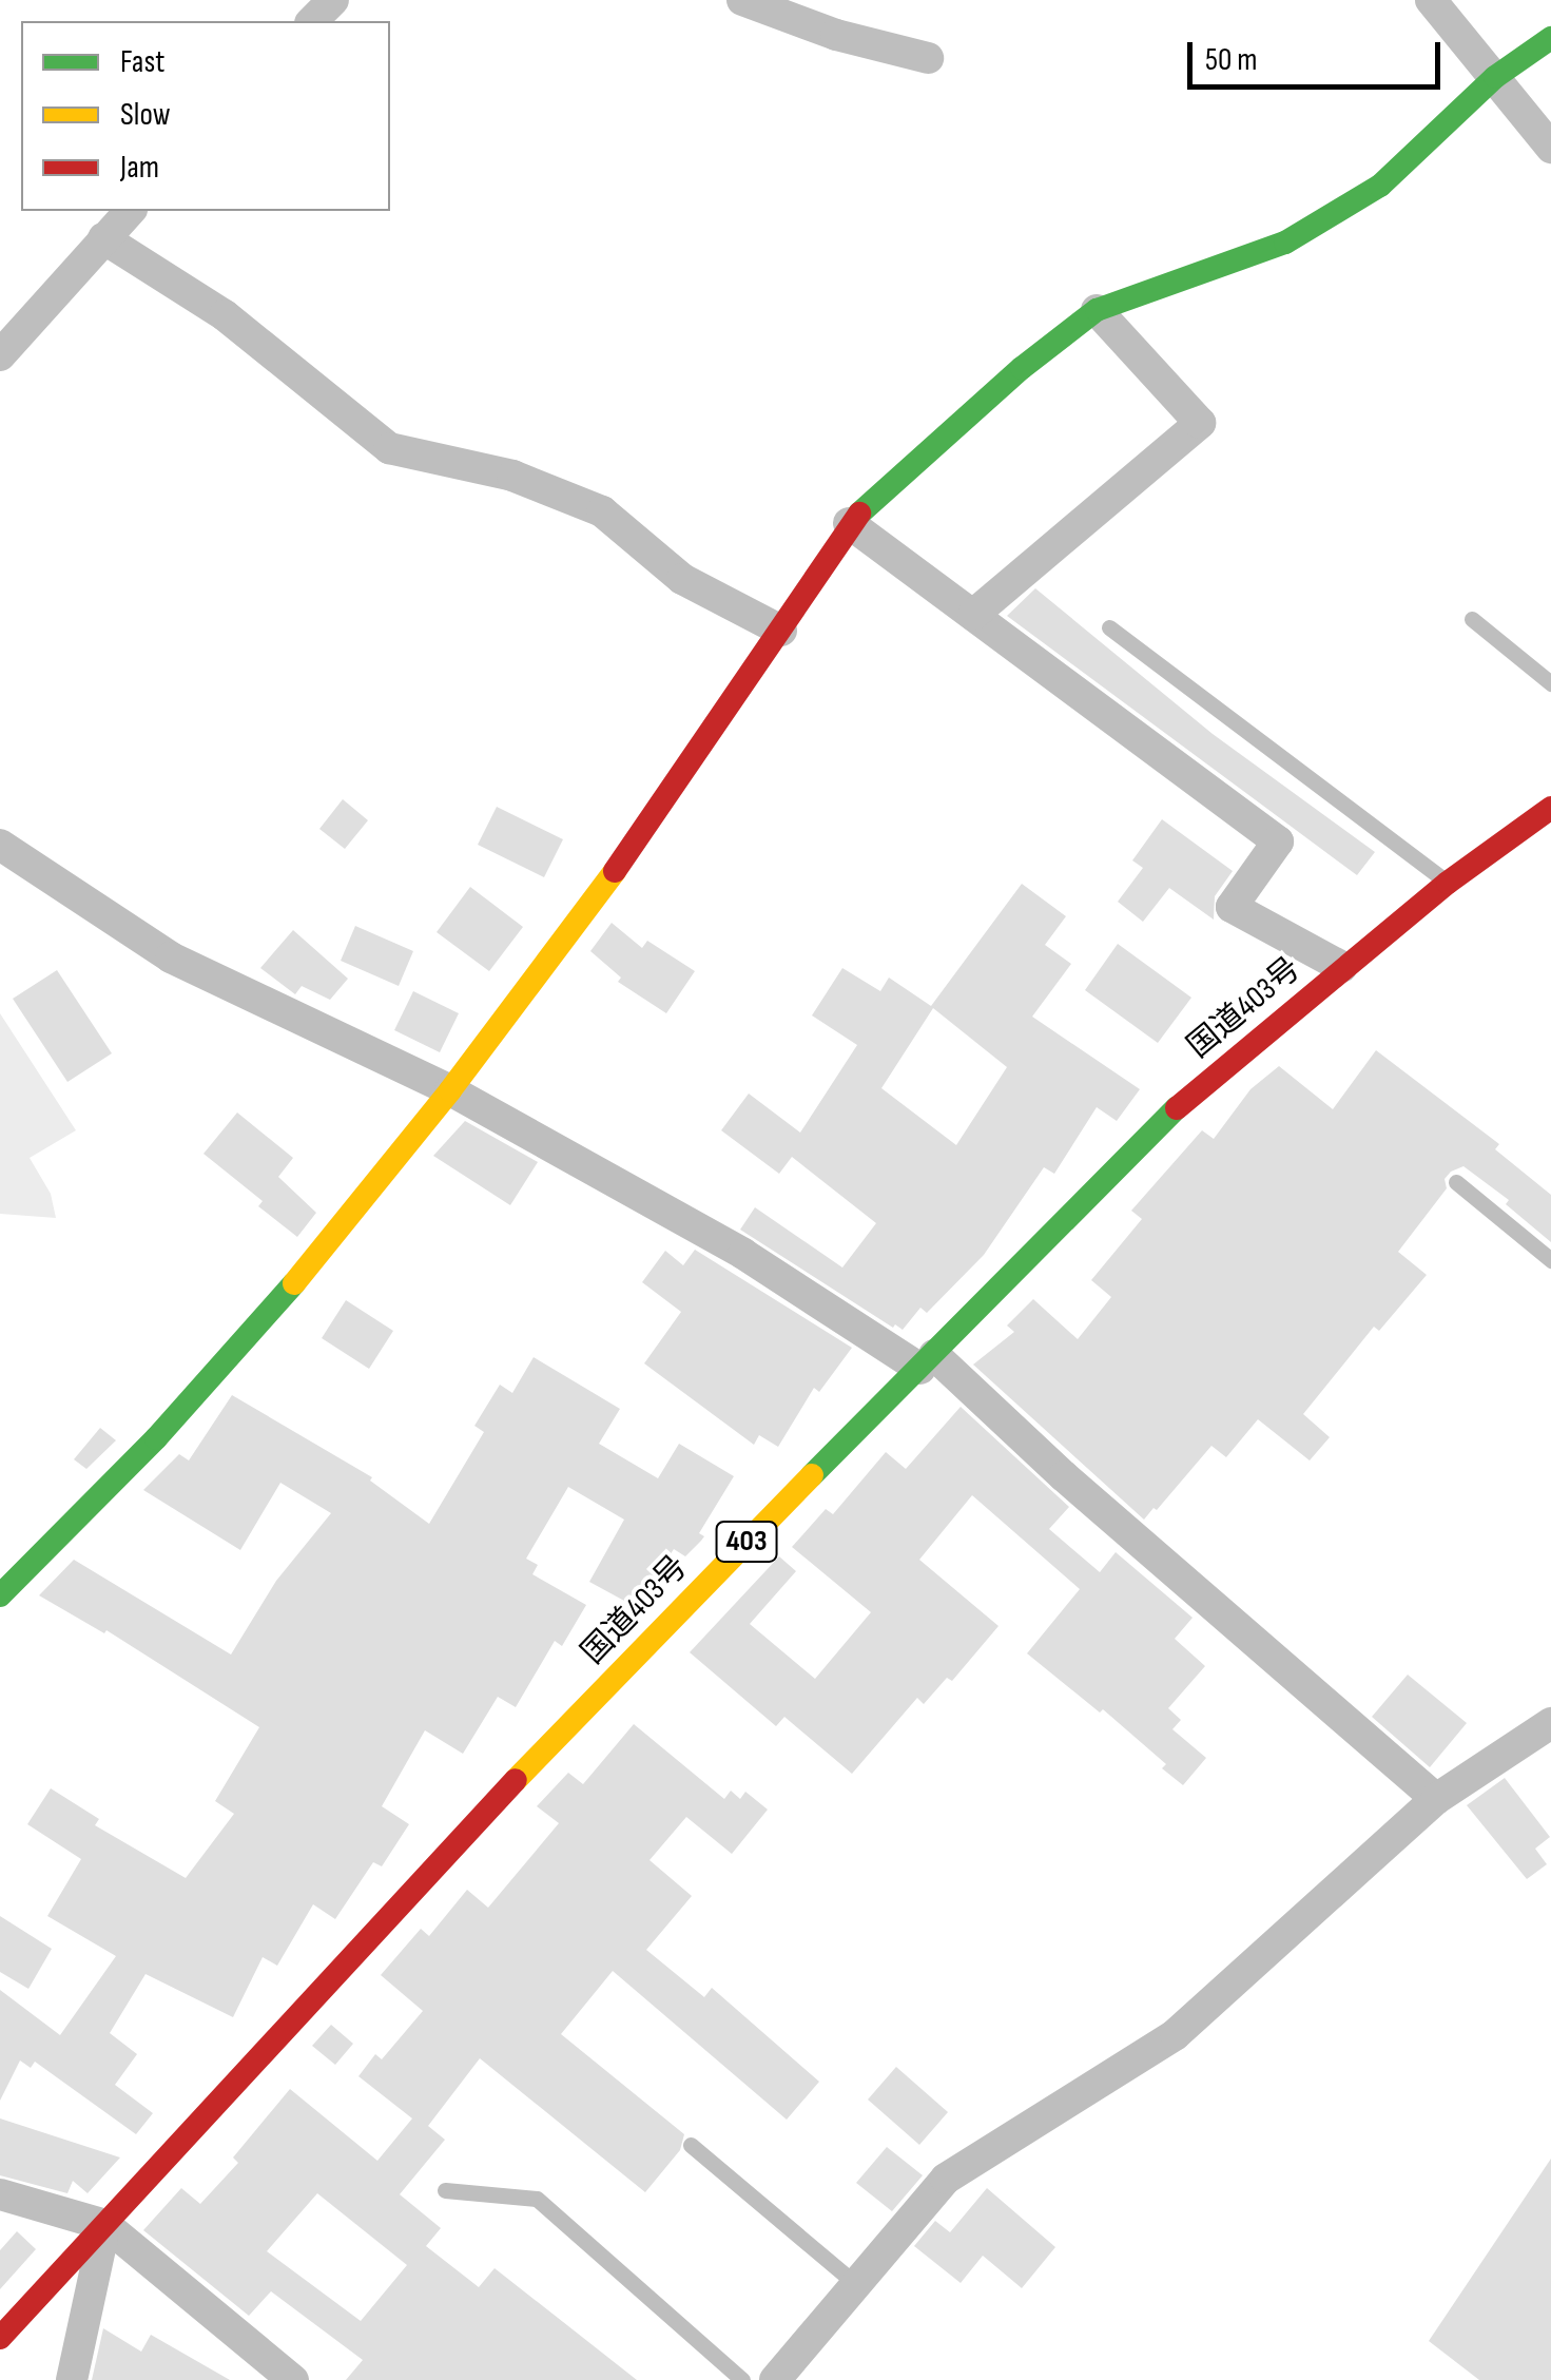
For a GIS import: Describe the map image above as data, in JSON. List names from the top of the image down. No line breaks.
{"streets":{"main road":["国道403号","403"]},"legend":["Fast","Slow","Jam"],"scale_bar":"50 m"}
